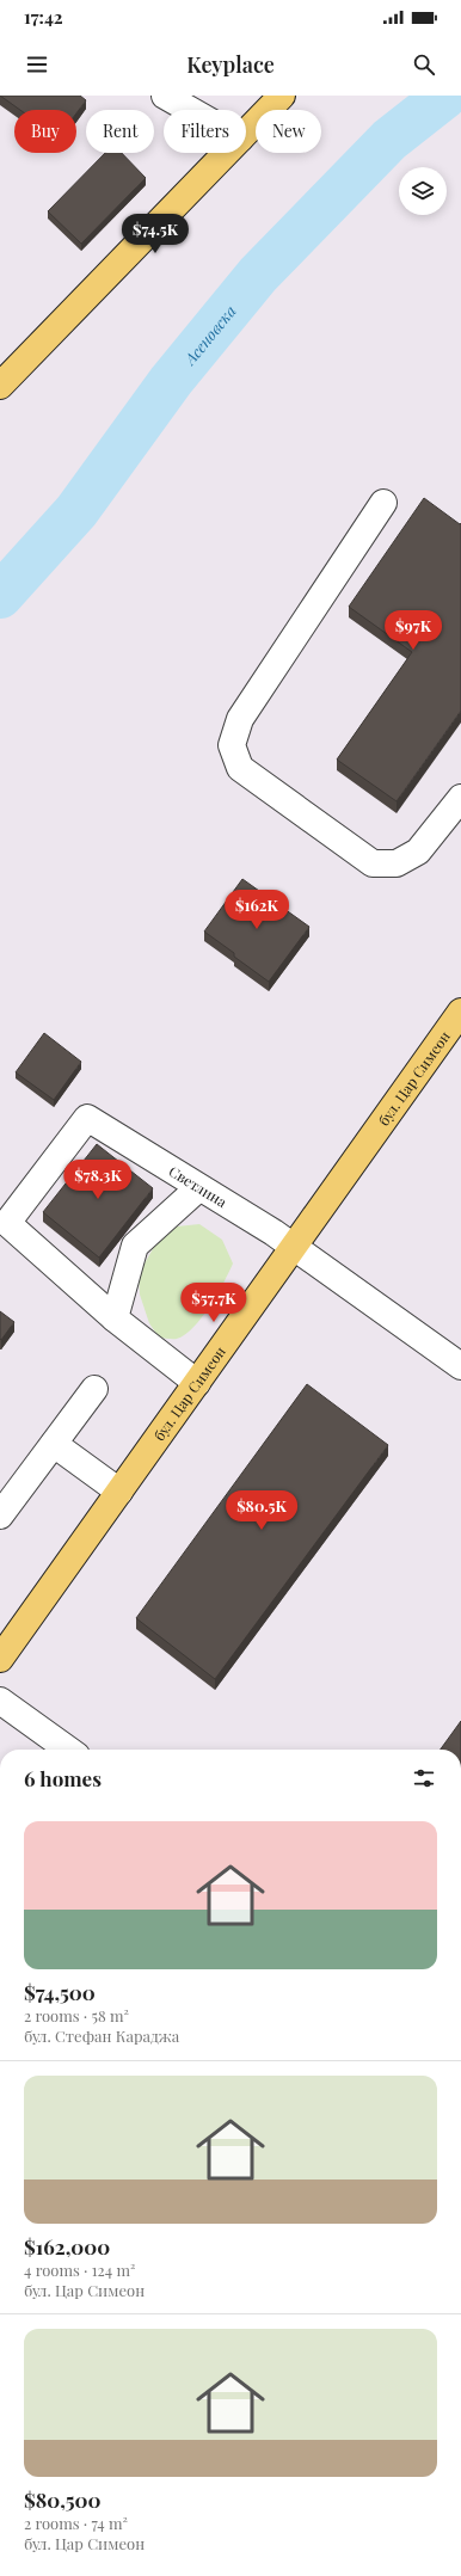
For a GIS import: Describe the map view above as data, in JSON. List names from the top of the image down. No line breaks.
{"streets":{"main road":["бул. Цар Симеон"],"street":["Светлина"]},"crossings":[["бул. Цар Симеон","Светлина"]],"water":["Асеновска"],"page":{"status":"17:42","header":"Keyplace","chip":["Buy","Rent","Filters","New"],"price":["$74.5K","$97K","$162K","$78.3K","$57.7K","$80.5K"],"heading":"6 homes","list":[{"name":"$74,500","note":"2 rooms · 58 m² · бул. Стефан Караджа"},{"name":"$162,000","note":"4 rooms · 124 m² · бул. Цар Симеон"},{"name":"$80,500","note":"2 rooms · 74 m² · бул. Цар Симеон"}]}}
